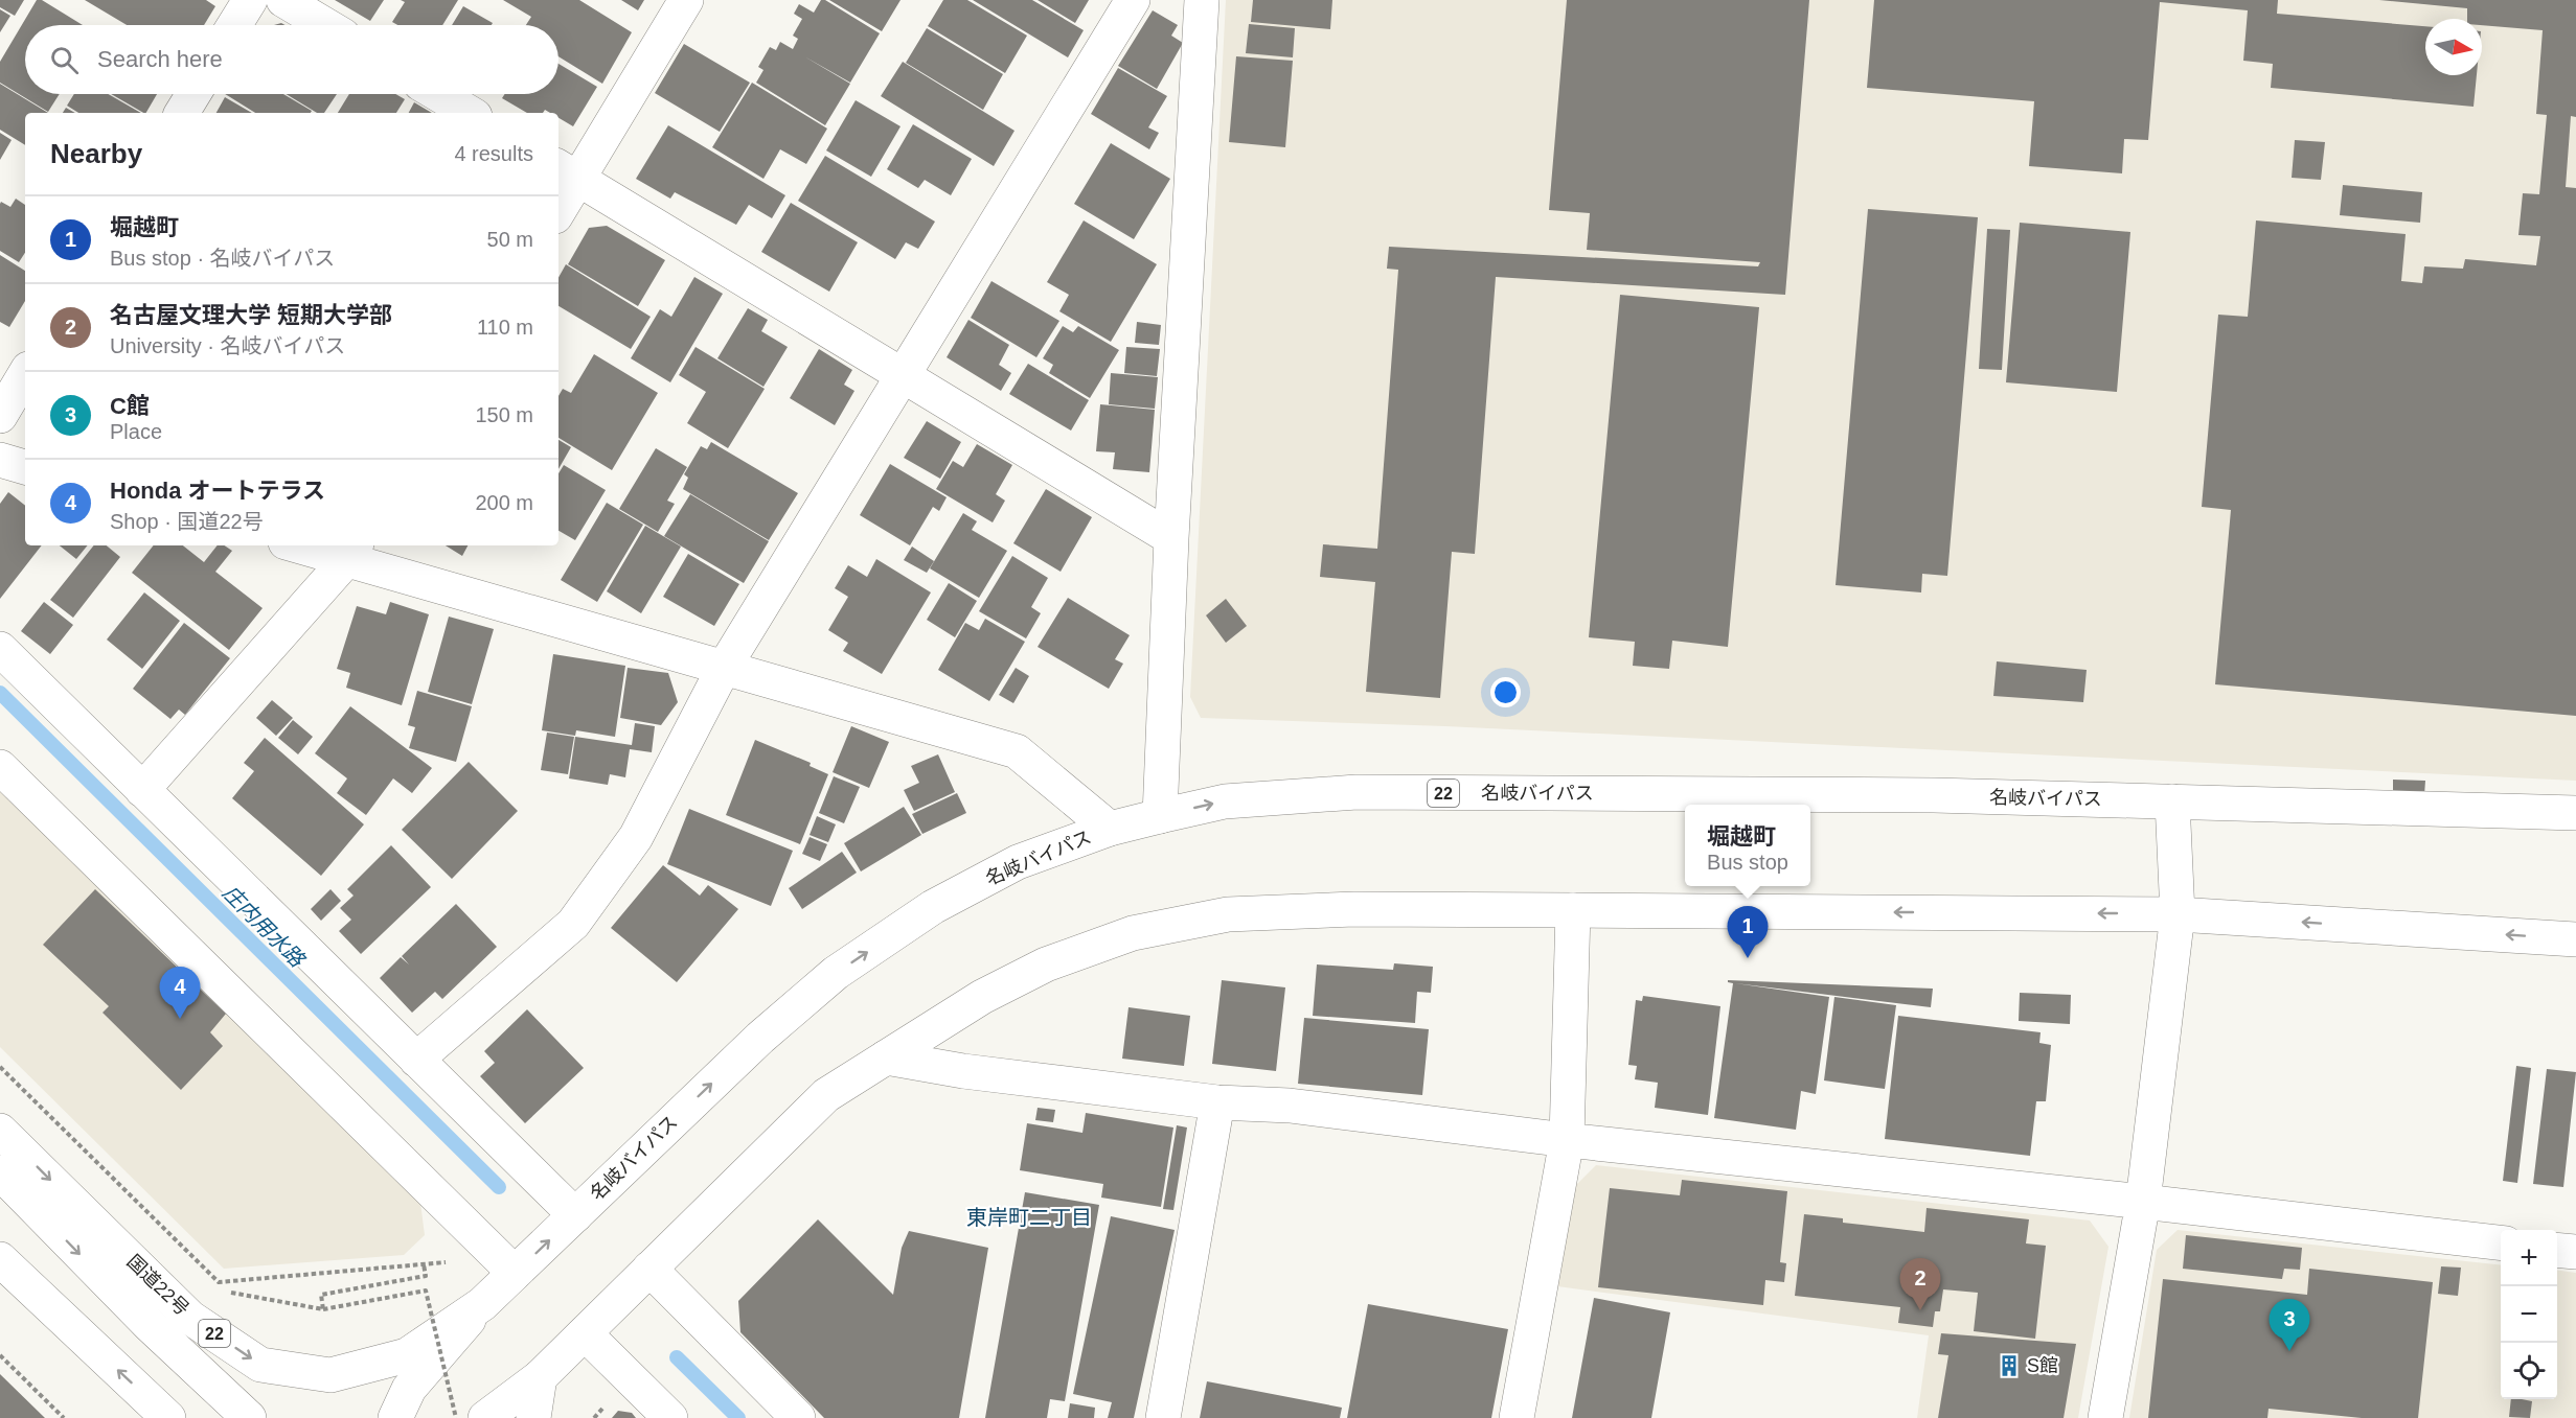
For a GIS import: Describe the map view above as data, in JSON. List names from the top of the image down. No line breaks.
{"streets":{"main road":["22","名岐バイパス","国道22号"]},"crossings":[["名岐バイパス","国道22号"]],"districts":["東岸町二丁目"],"water":["庄内用水路"],"places":{"building":["S館"]},"north":"right","page":{"search":"Search here","heading":["Nearby","4 results"],"list":[{"mark":"1","name":"堀越町","note":"Bus stop · 名岐バイパス","value":"50 m"},{"mark":"2","name":"名古屋文理大学 短期大学部","note":"University · 名岐バイパス","value":"110 m"},{"mark":"3","name":"C館","note":"Place","value":"150 m"},{"mark":"4","name":"Honda オートテラス","note":"Shop · 国道22号","value":"200 m"}],"popup":["堀越町","Bus stop"],"pins":["1","4","2","3"],"map_buttons":["+","−"]}}
